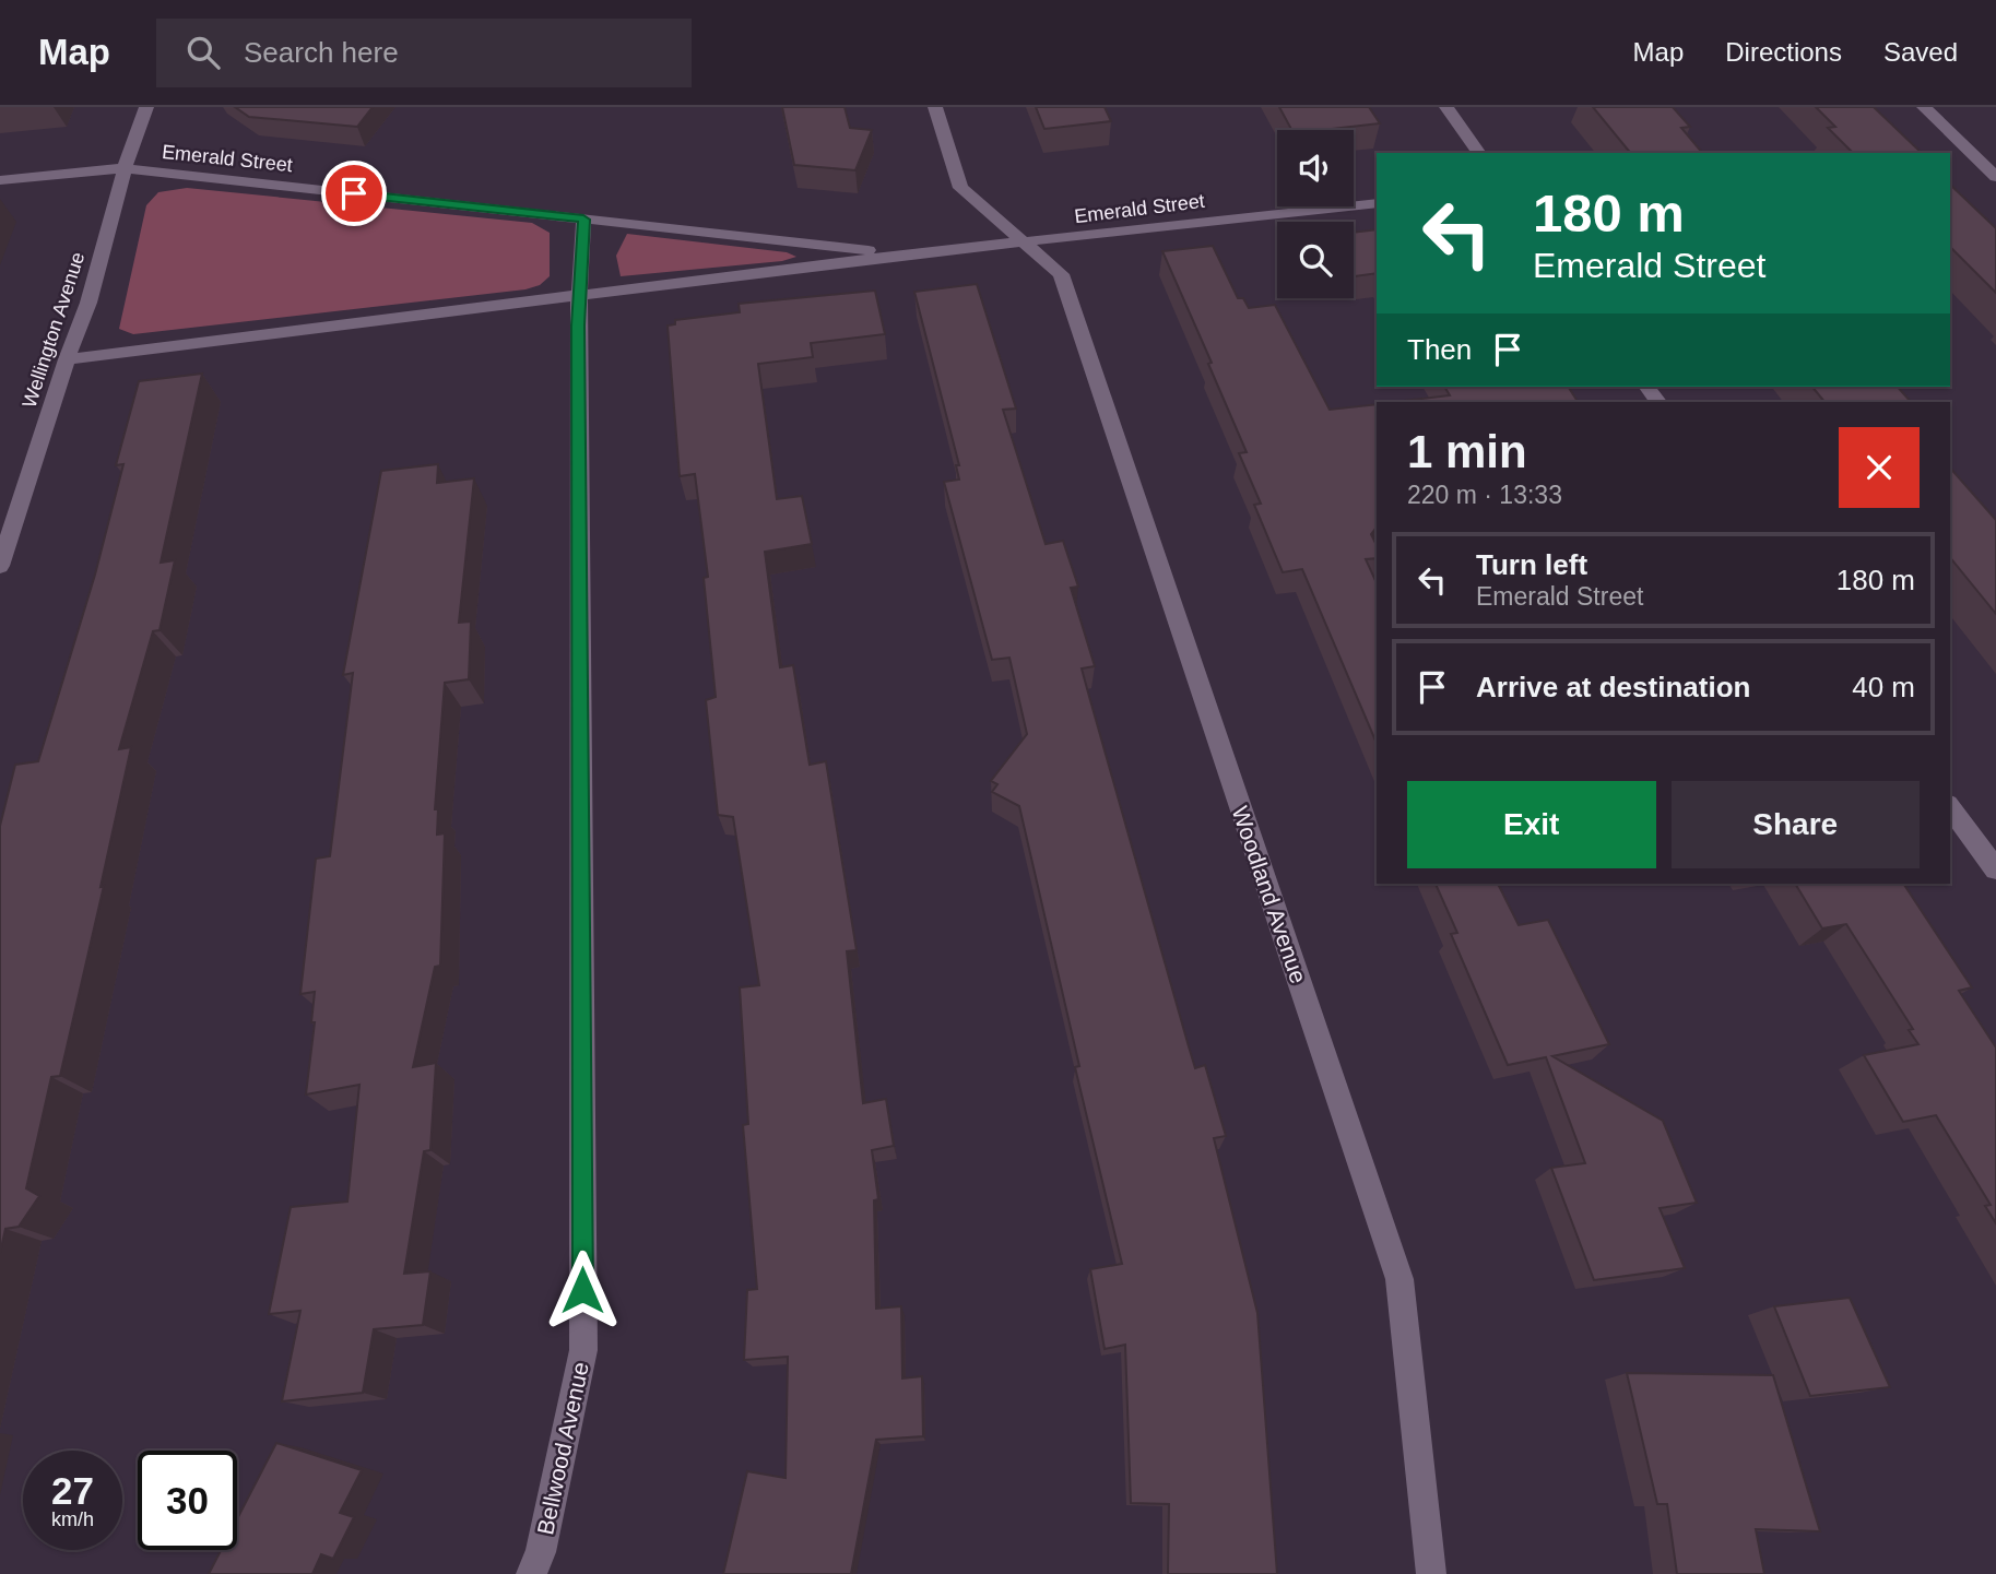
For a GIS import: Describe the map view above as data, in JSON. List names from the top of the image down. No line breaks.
{"streets":{"street":["Emerald Street","Wellington Avenue","Woodland Avenue","Bellwood Avenue"]},"crossings":[["Emerald Street","Wellington Avenue"],["Emerald Street","Woodland Avenue"],["Emerald Street","Bellwood Avenue"]],"page":{"header":"Map","search":"Search here","nav":["Map","Directions","Saved"],"turn":["180 m","Emerald Street"],"then":"Then","heading":["1 min","220 m · 13:33"],"list":[{"name":"Turn left","note":"Emerald Street","value":"180 m"},{"name":"Arrive at destination","value":"40 m"}],"buttons":["Exit","Share"],"speed":"27 km/h","limit":"30"}}
